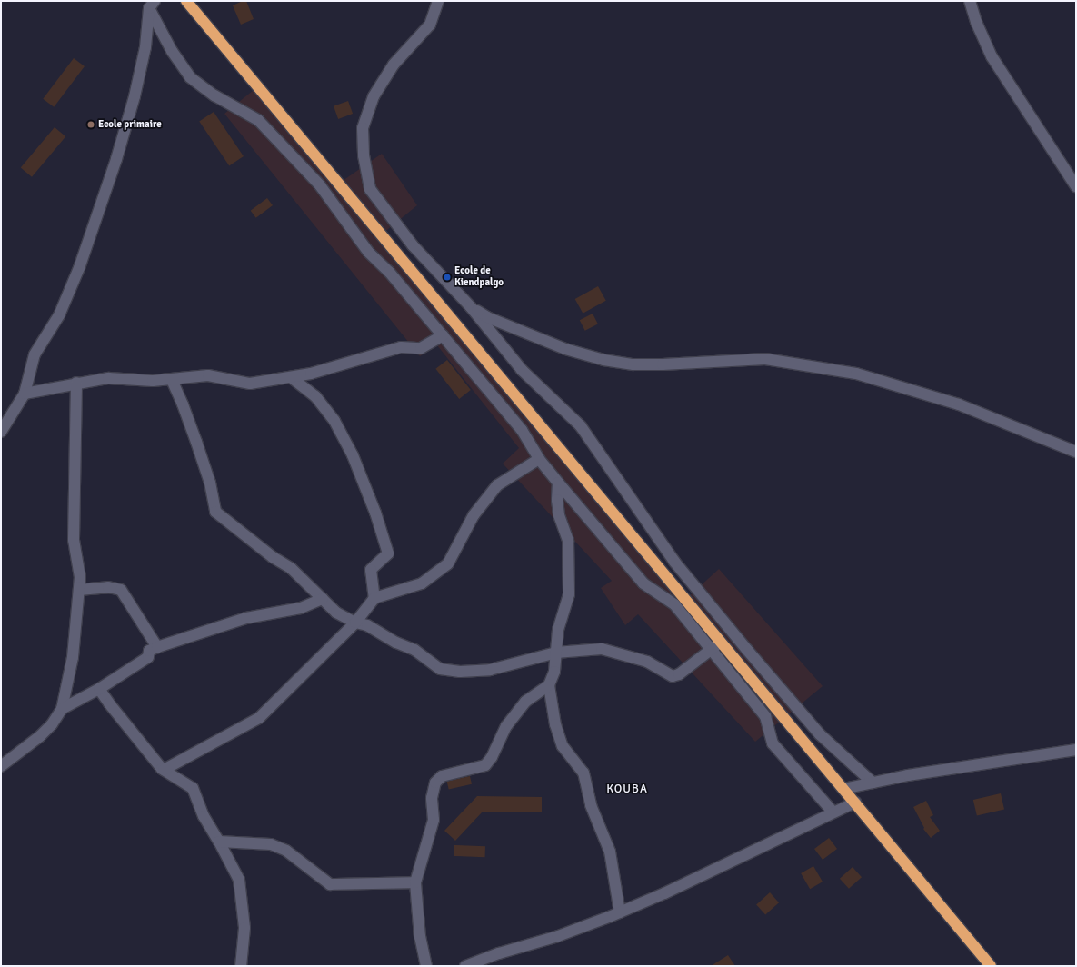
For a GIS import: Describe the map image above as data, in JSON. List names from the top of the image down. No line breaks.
{"districts":["KOUBA"],"places":["Ecole primaire","Ecole de Kiendpalgo"]}
